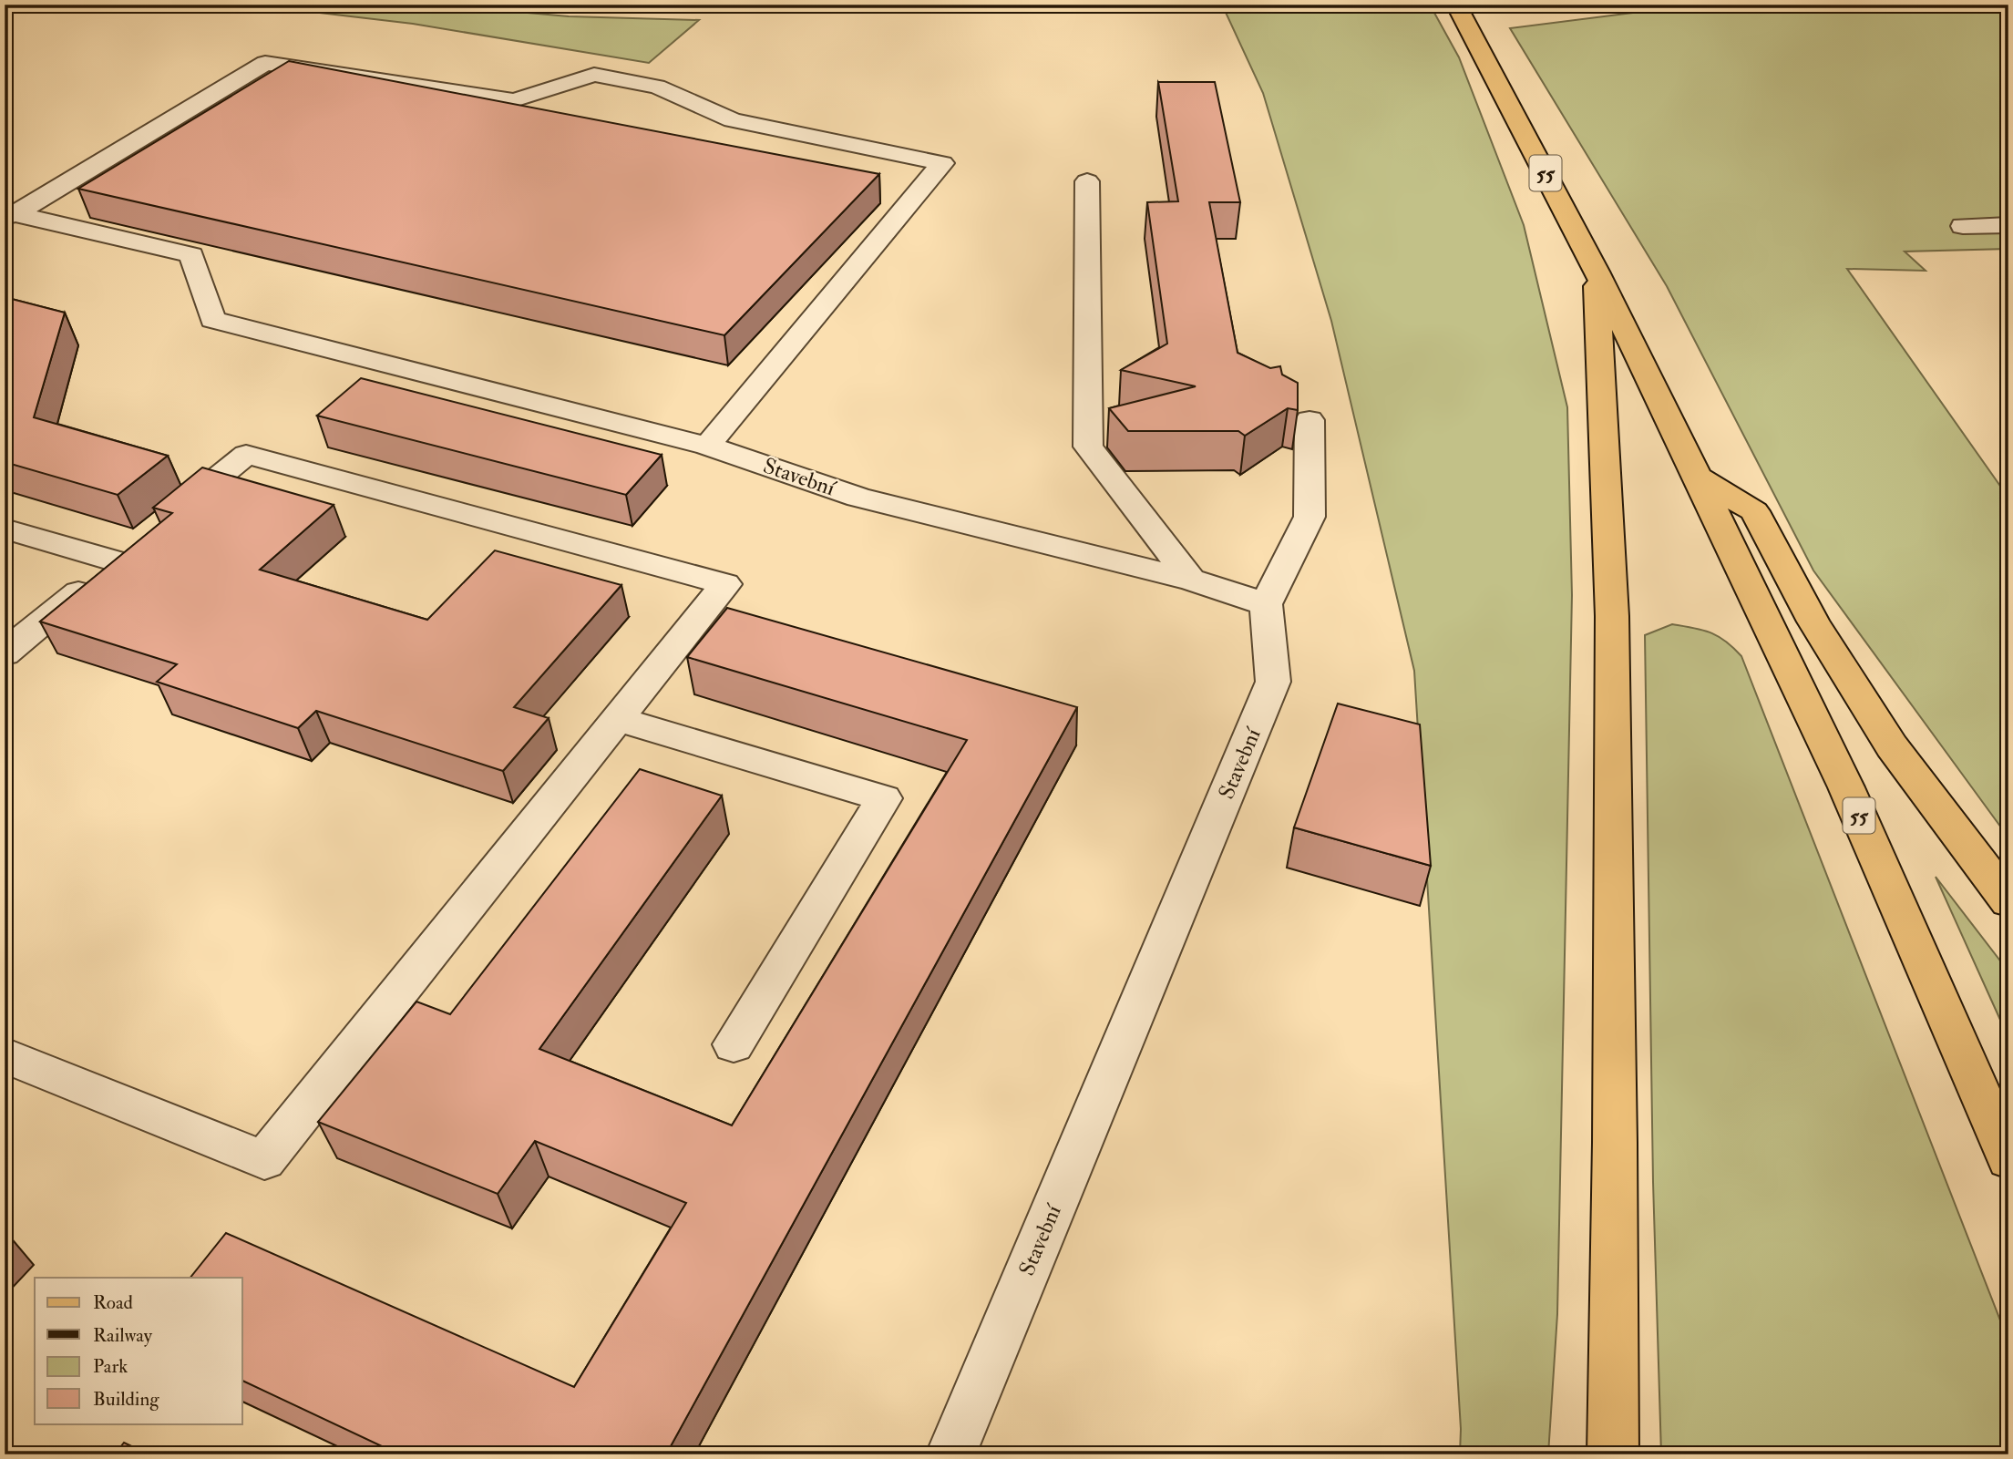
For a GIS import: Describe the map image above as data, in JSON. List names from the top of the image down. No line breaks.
{"streets":{"main road":["55"],"lane":["Stavební"]},"legend":["Road","Railway","Park","Building"]}
